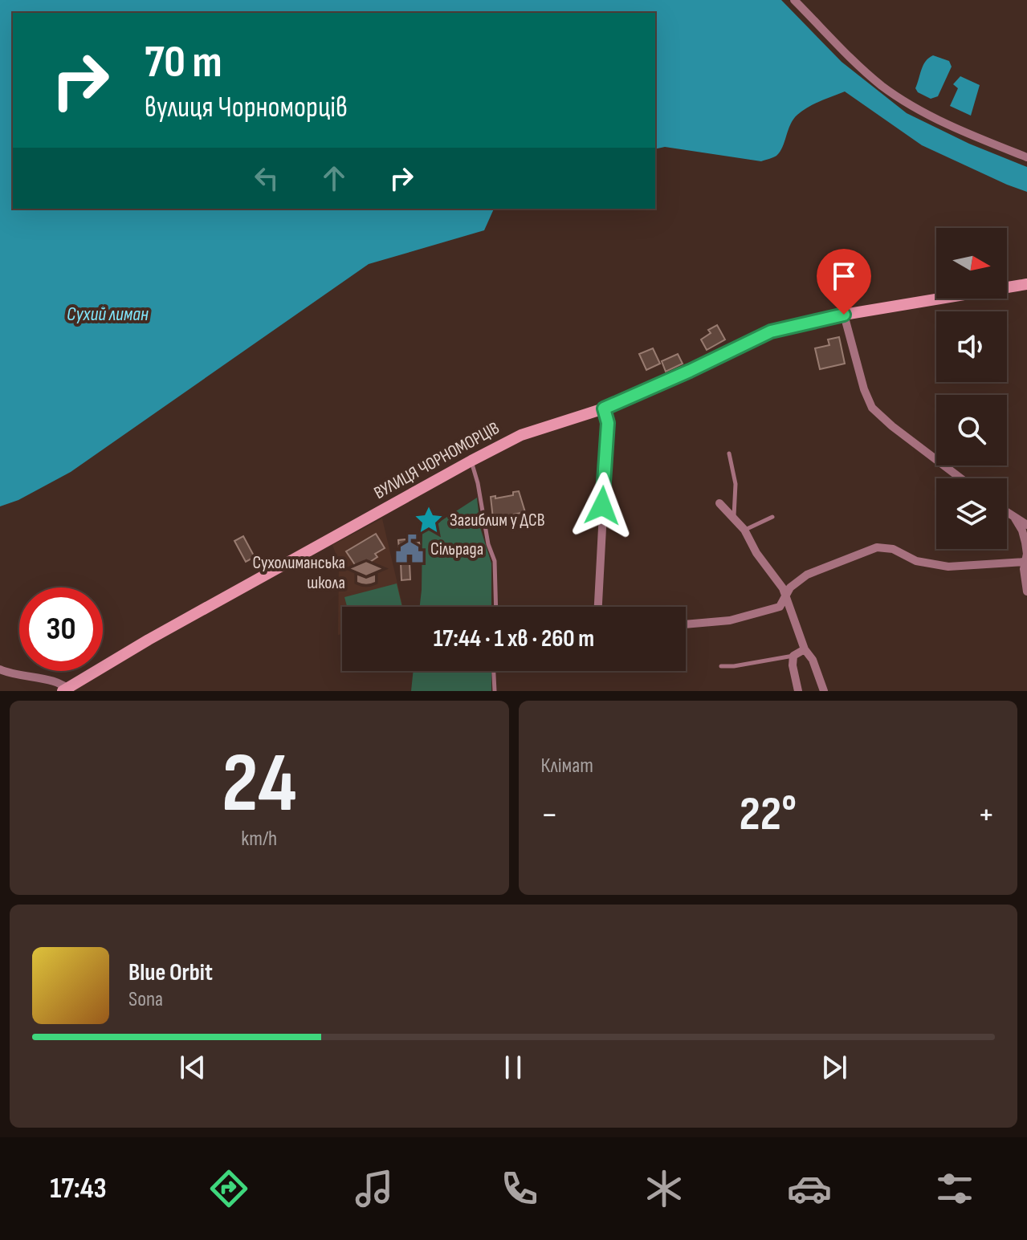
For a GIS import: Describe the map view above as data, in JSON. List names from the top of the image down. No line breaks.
{"streets":{"main road":["ВУЛИЦЯ ЧОРНОМОРЦІВ"]},"water":["Сухий лиман"],"places":{"place":["Загиблим у ДСВ"],"public building":["Сільрада"],"school or university":["Сухолиманська школа"]},"north":"right","page":{"turn":["70 m","вулиця Чорноморців"],"limit":"30","trip":"17:44 · 1 хв · 260 m","tile":[["24","km/h"],"Клімат"],"heat":["−","22°","+"],"song":["Blue Orbit","Sona"],"tabs":"17:43"}}
